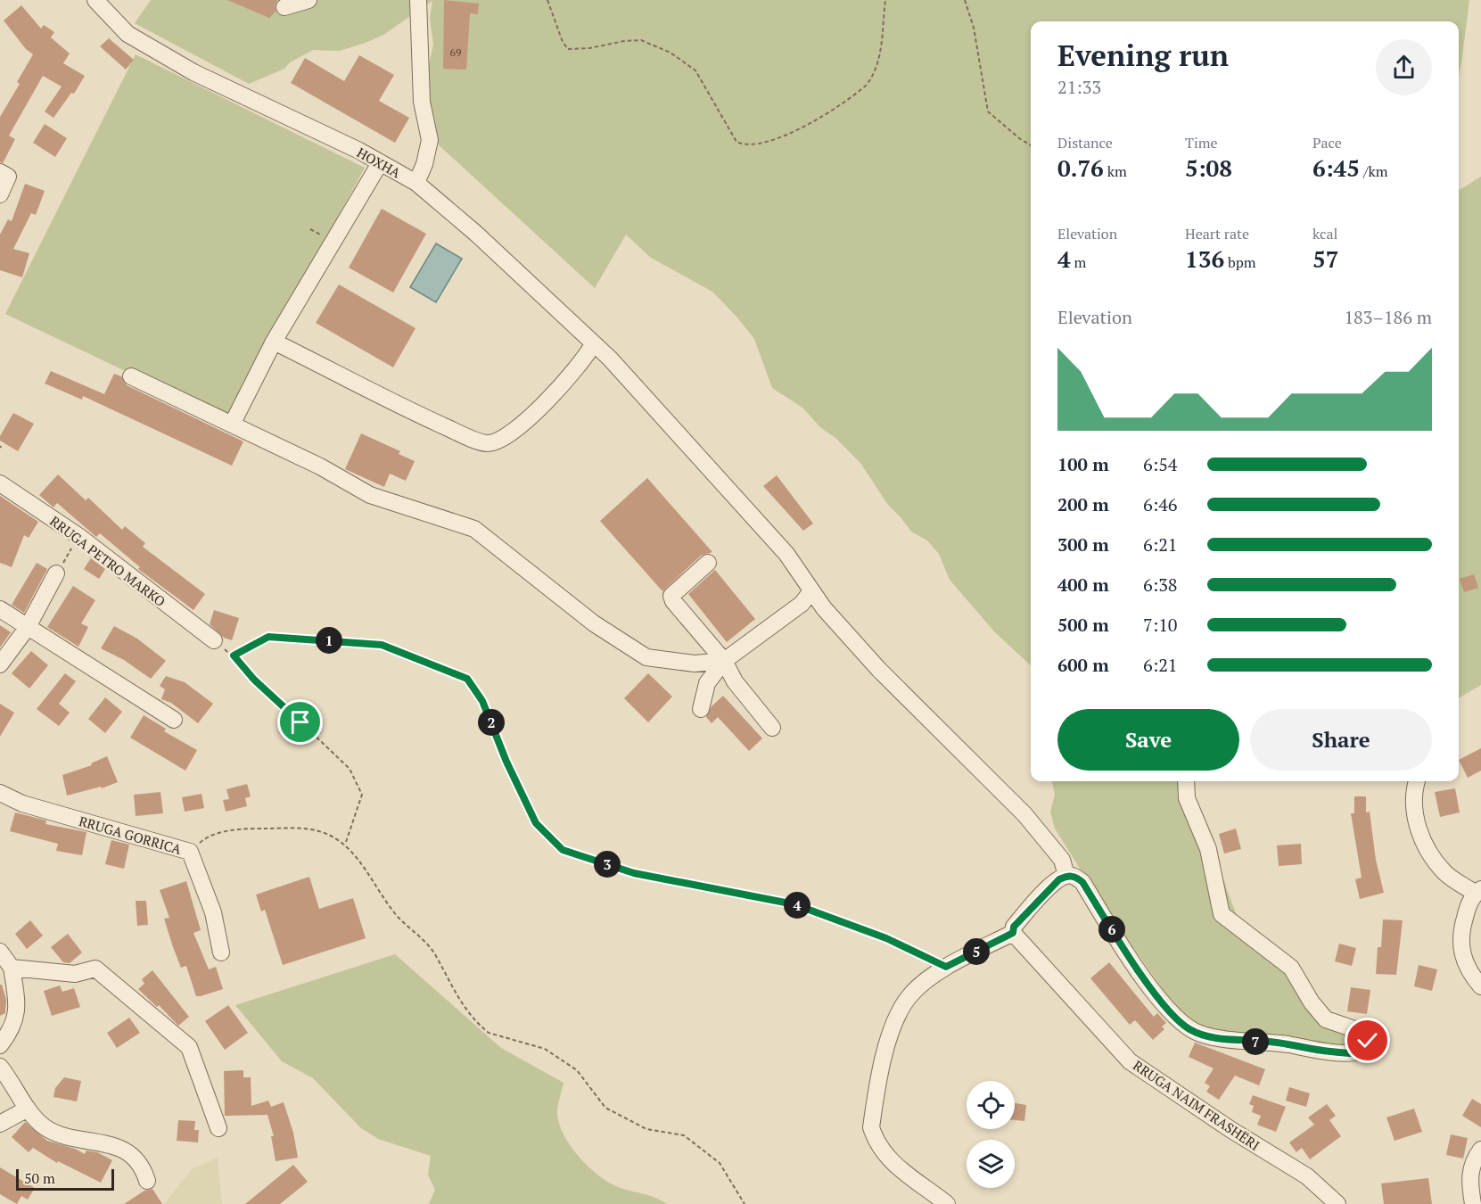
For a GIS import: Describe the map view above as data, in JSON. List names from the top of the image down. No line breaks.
{"streets":{"street":["HOXHA","RRUGA PETRO MARKO","RRUGA GORRICA","RRUGA NAIM FRASHËRI"]},"house_numbers":["69"],"scale_bar":"50 m","page":{"heading":["Evening run","21:33"],"stats":[["Distance","0.76 km"],["Time","5:08"],["Pace","6:45 /km"],["Elevation","4 m"],["Heart rate","136 bpm"],["kcal","57"]],"chart":["Elevation","183–186 m"],"list":[{"name":"100 m","note":"6:54"},{"name":"200 m","note":"6:46"},{"name":"300 m","note":"6:21"},{"name":"400 m","note":"6:38"},{"name":"500 m","note":"7:10"},{"name":"600 m","note":"6:21"}],"pins":["1","2","3","4","6","5","7"],"buttons":["Save","Share"],"scale":"50 m"}}
